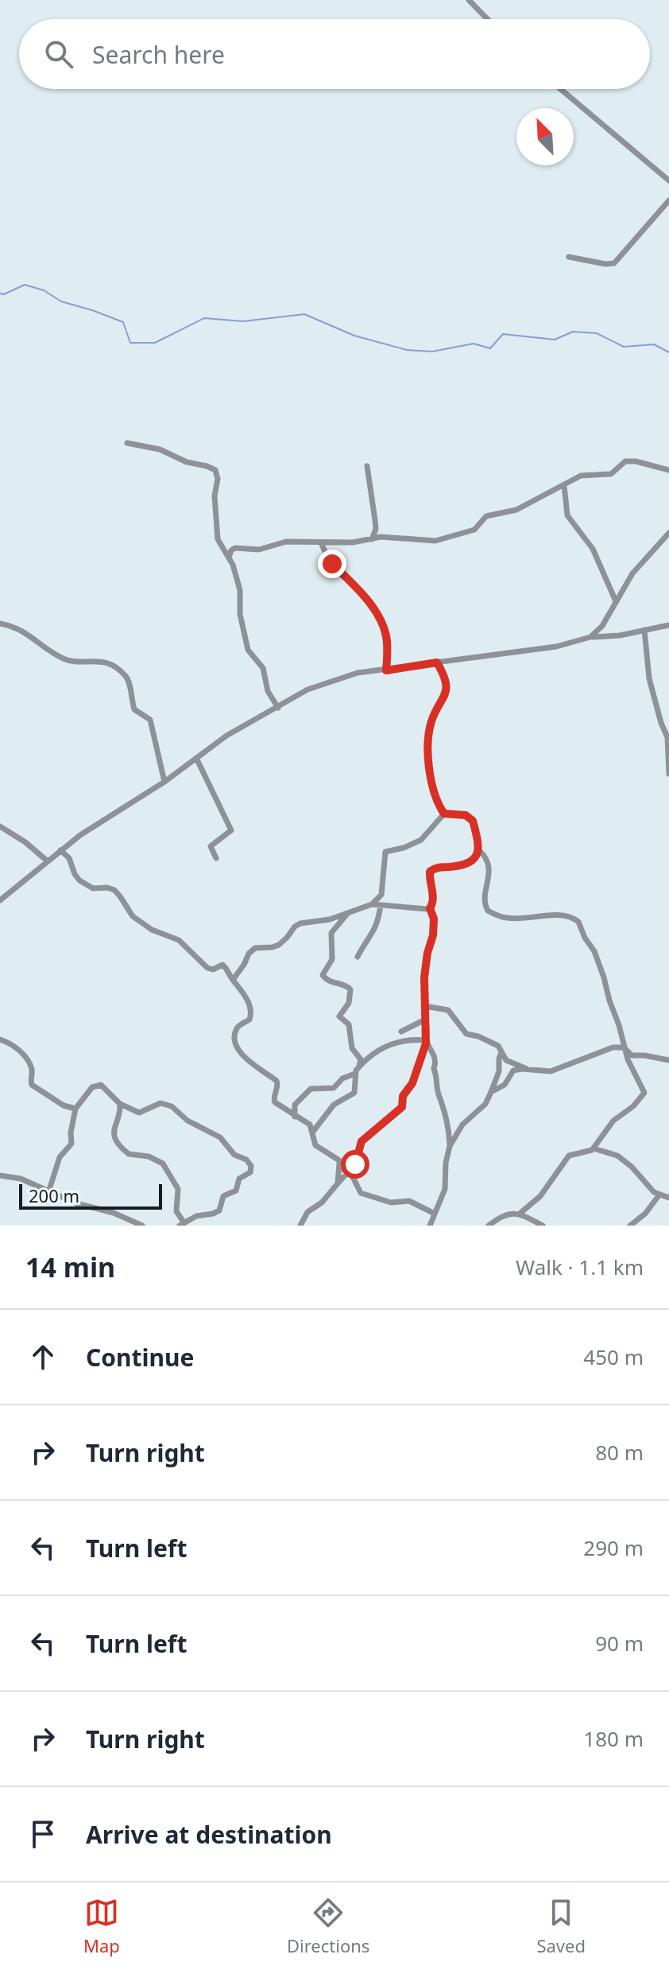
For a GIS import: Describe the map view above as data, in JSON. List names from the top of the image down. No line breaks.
{"scale_bar":"200 m","north":"top left","page":{"search":"Search here","scale":"200 m","heading":["14 min","Walk · 1.1 km"],"list":[["Continue","450 m"],["Turn right","80 m"],["Turn left","290 m"],["Turn left","90 m"],["Turn right","180 m"],"Arrive at destination"],"nav":["Map","Directions","Saved"]}}
